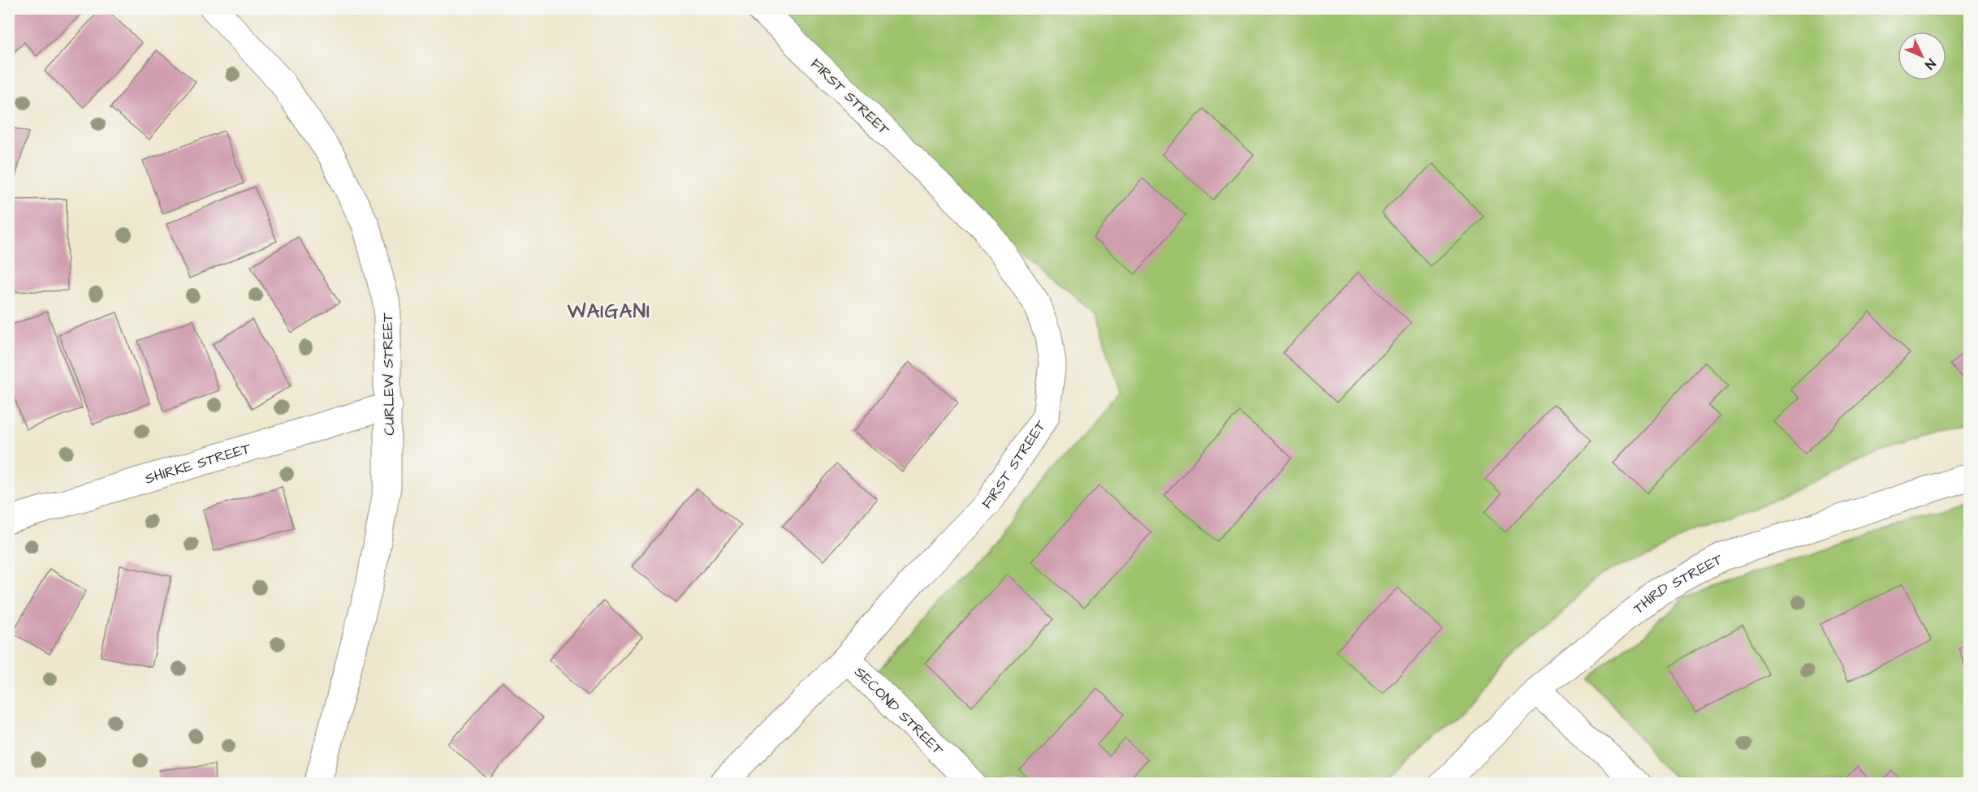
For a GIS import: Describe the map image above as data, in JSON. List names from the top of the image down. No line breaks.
{"streets":{"street":["FIRST STREET","CURLEW STREET","SHIRKE STREET","THIRD STREET","SECOND STREET"]},"crossings":[["FIRST STREET","SECOND STREET"],["CURLEW STREET","SHIRKE STREET"]],"districts":["WAIGANI"],"north":"bottom right"}
